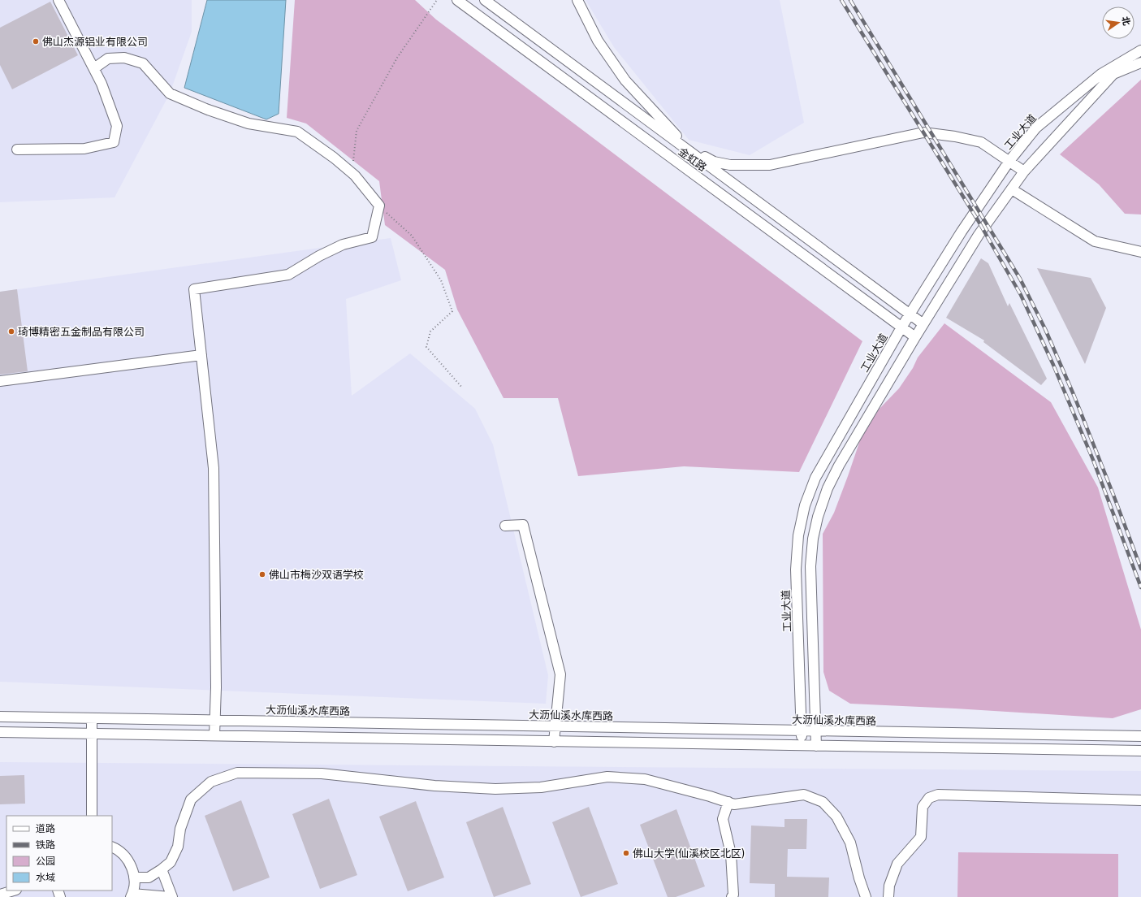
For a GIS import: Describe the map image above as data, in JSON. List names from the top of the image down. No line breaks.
{"streets":{"street":["工业大道","金虹路","大沥仙溪水库西路"]},"crossings":[["工业大道","金虹路"],["工业大道","大沥仙溪水库西路"]],"places":["佛山杰源铝业有限公司","琦博精密五金制品有限公司","佛山市梅沙双语学校","佛山大学(仙溪校区北区)"],"legend":["道路","铁路","公园","水域"],"north":"right"}
